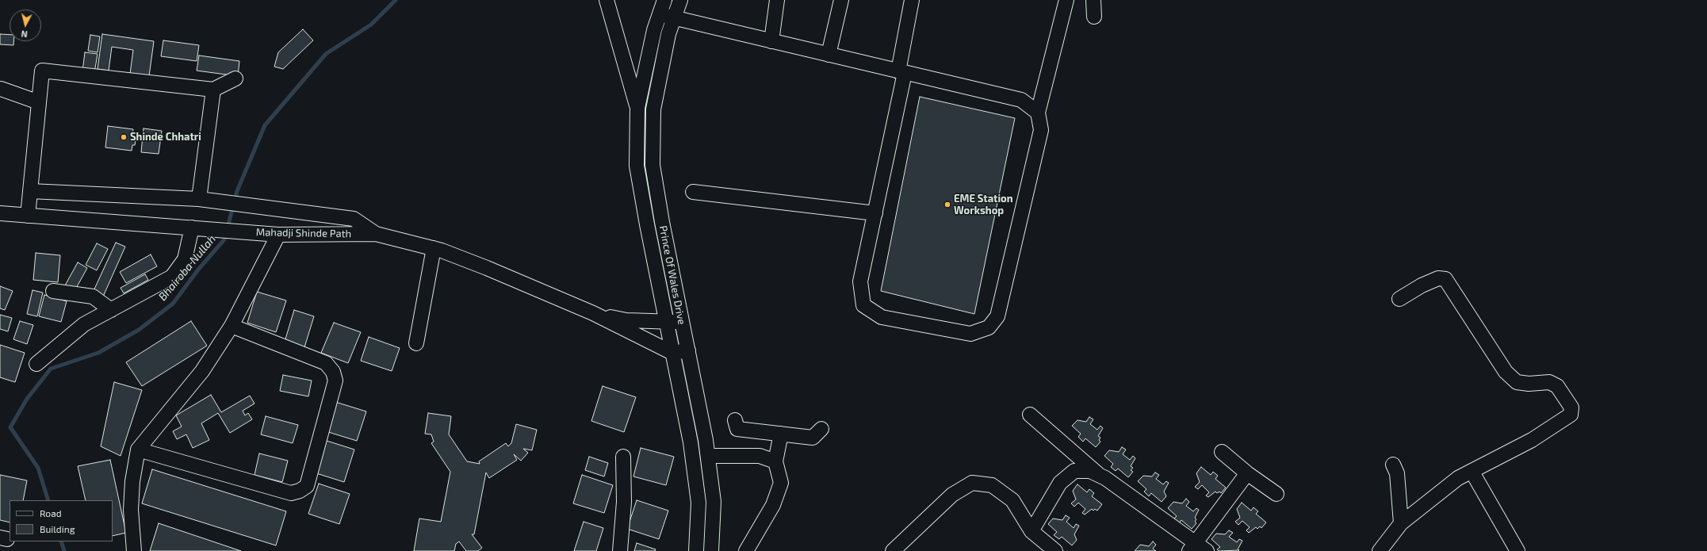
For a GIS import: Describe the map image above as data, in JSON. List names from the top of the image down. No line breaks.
{"streets":{"street":["Mahadji Shinde Path","Prince Of Wales Drive"]},"crossings":[["Mahadji Shinde Path","Prince Of Wales Drive"]],"water":["Bhairoba Nullah"],"places":["Shinde Chhatri","EME Station Workshop"],"legend":["Road","Building"],"north":"bottom"}
